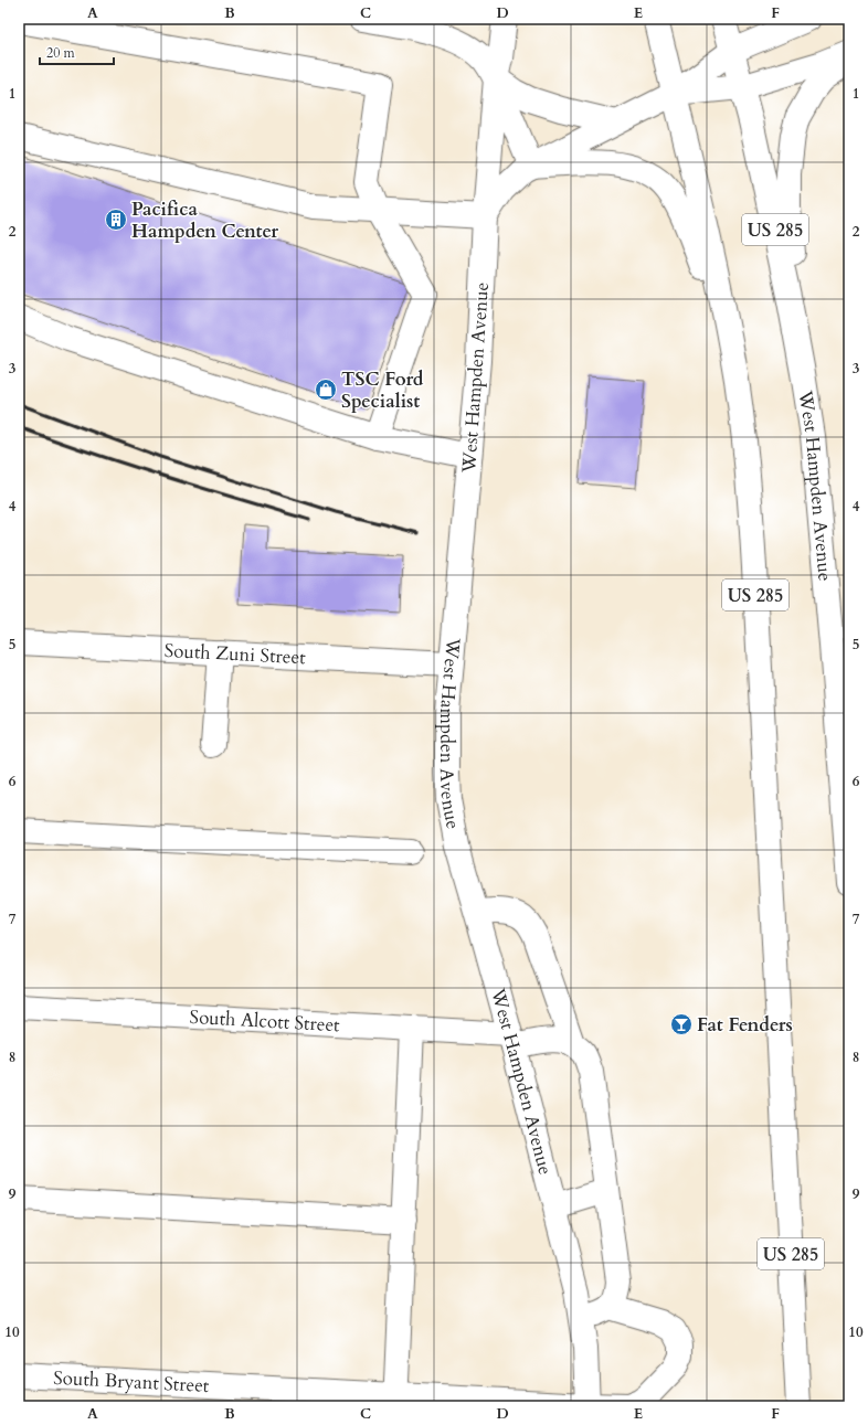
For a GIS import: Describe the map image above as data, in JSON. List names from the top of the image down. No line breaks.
{"streets":{"main road":["US 285","West Hampden Avenue","South Zuni Street","South Alcott Street","South Bryant Street"]},"crossings":[["US 285","West Hampden Avenue"],["West Hampden Avenue","South Zuni Street"],["West Hampden Avenue","South Alcott Street"],["West Hampden Avenue","South Bryant Street"]],"places":{"building":["Pacifica Hampden Center"],"shop":["TSC Ford Specialist"],"bar":["Fat Fenders"]},"scale_bar":"20 m","grid":{"columns":["A","B","C","D","E","F"],"rows":["1","2","3","4","5","6","7","8","9","10"]}}
